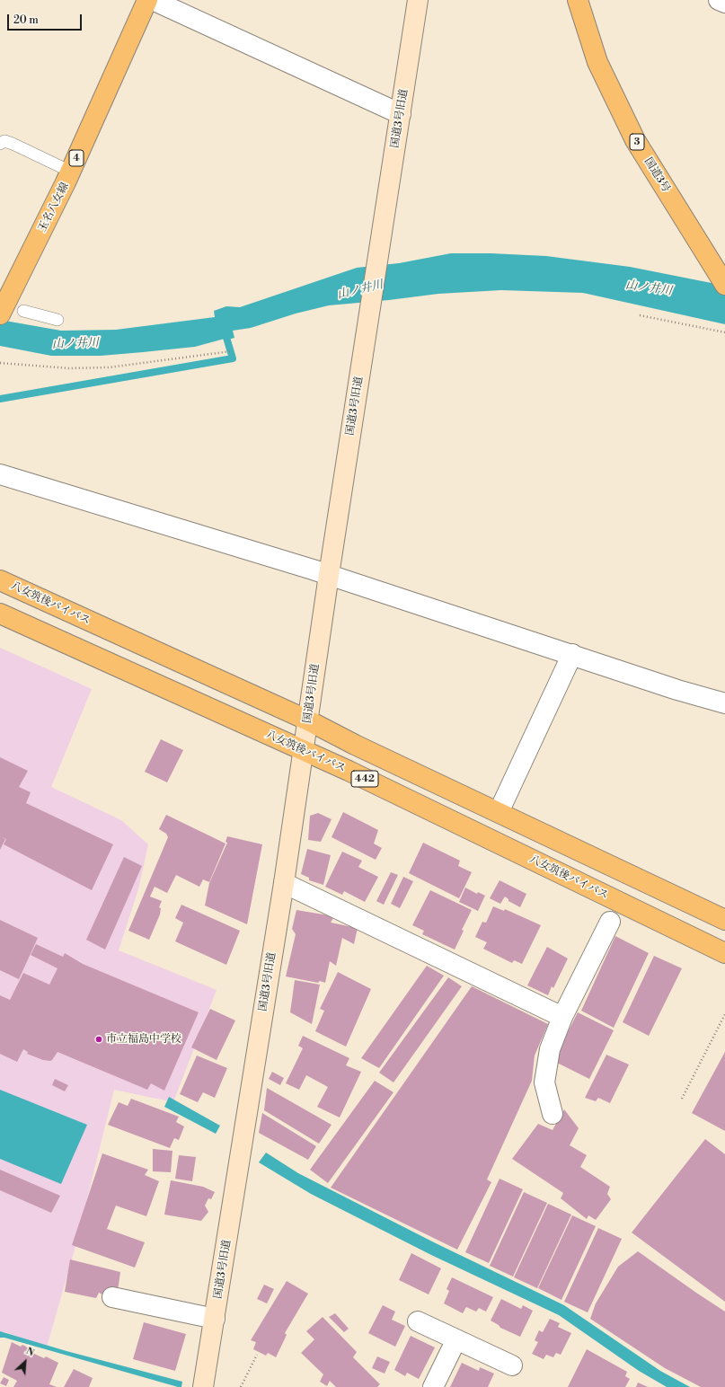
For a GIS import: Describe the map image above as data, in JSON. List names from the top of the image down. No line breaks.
{"streets":{"main road":["3","4","国道3号","玉名八女線","八女筑後バイパス","442"],"street":["国道3号旧道"]},"crossings":[["国道3号旧道","八女筑後バイパス"]],"water":["山ノ井川"],"places":["市立福島中学校"],"scale_bar":"20 m","north":"top right"}
